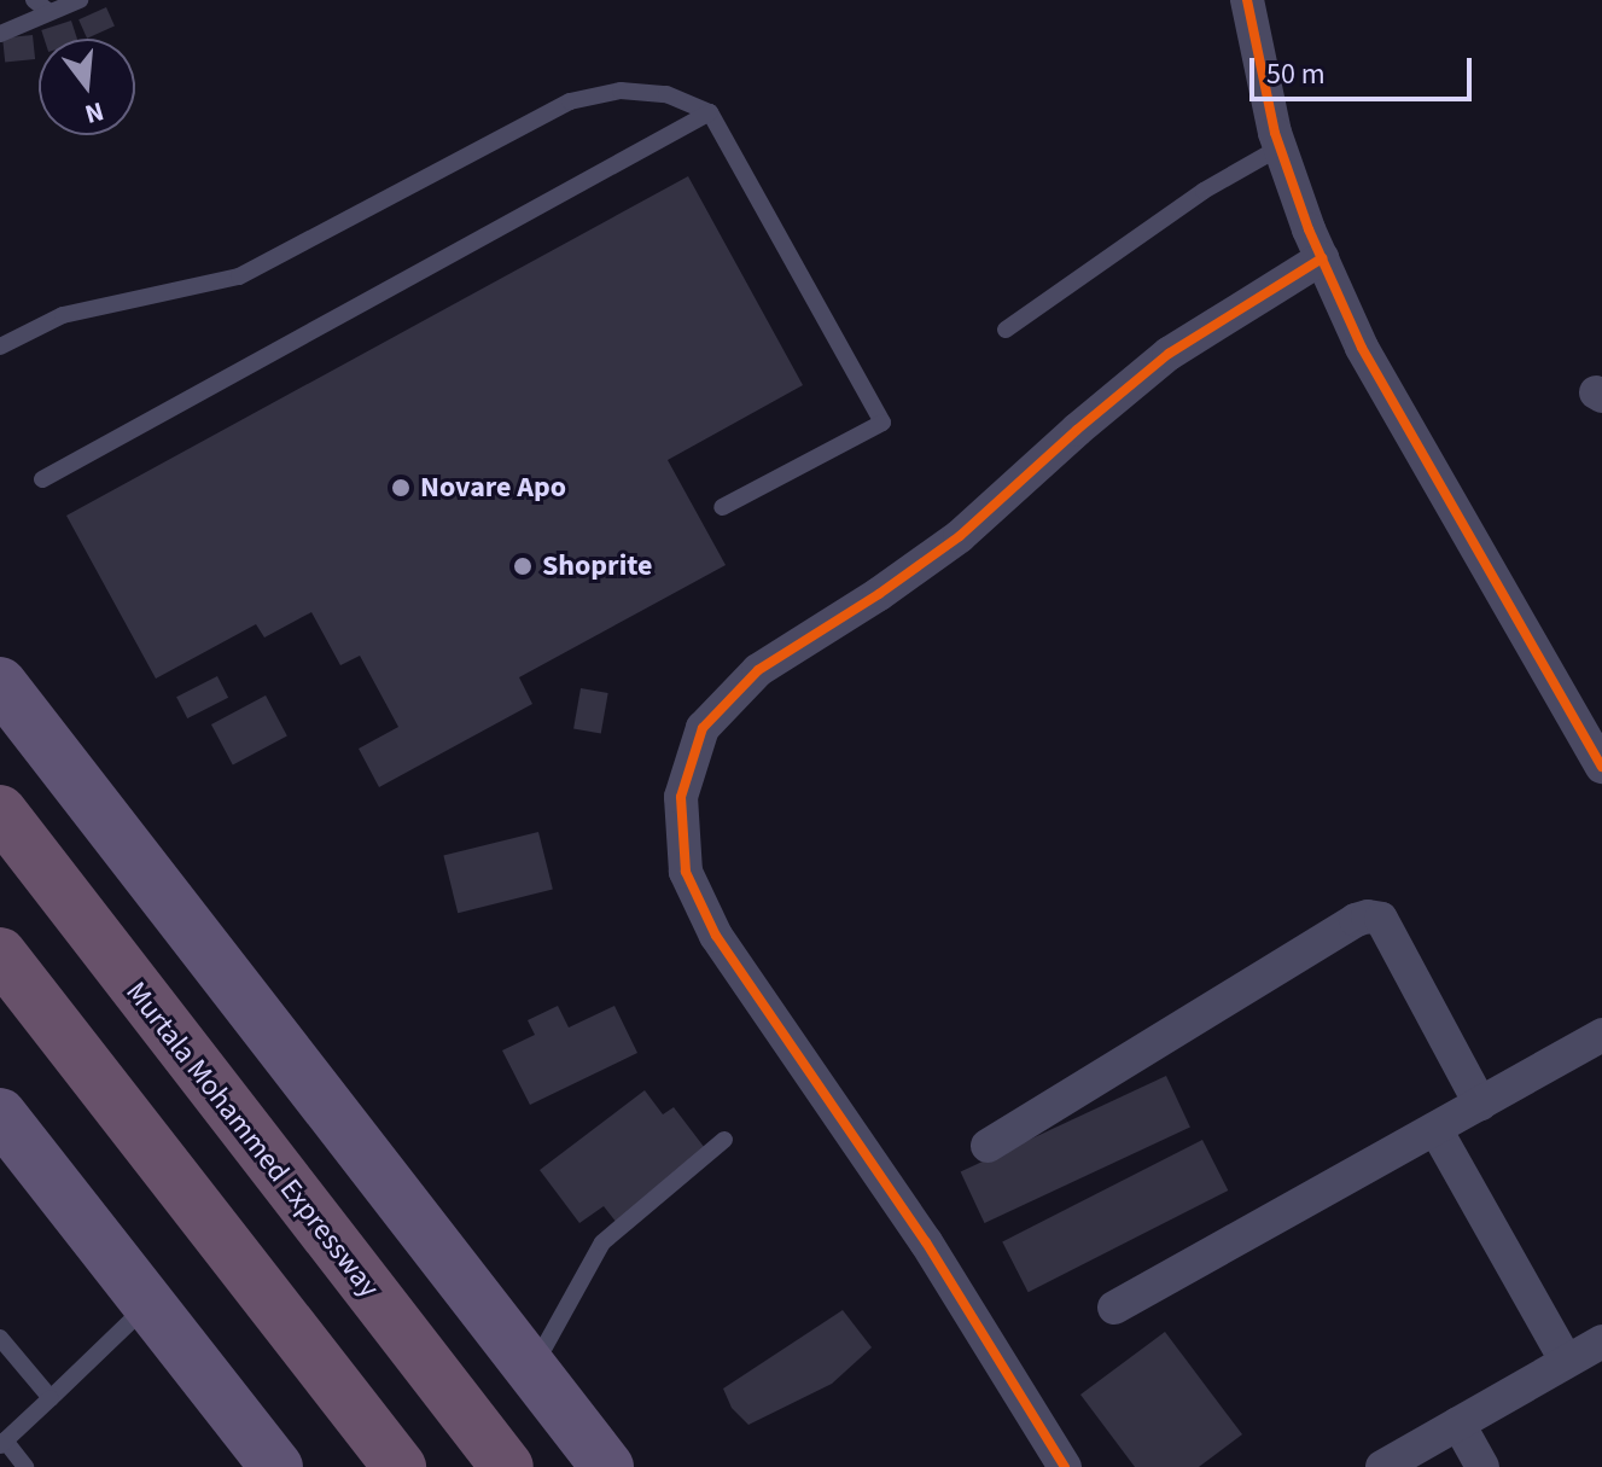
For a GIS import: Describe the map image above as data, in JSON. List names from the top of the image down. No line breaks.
{"streets":{"highway":["Murtala Mohammed Expressway"]},"places":["Novare Apo","Shoprite"],"scale_bar":"50 m","north":"bottom"}
